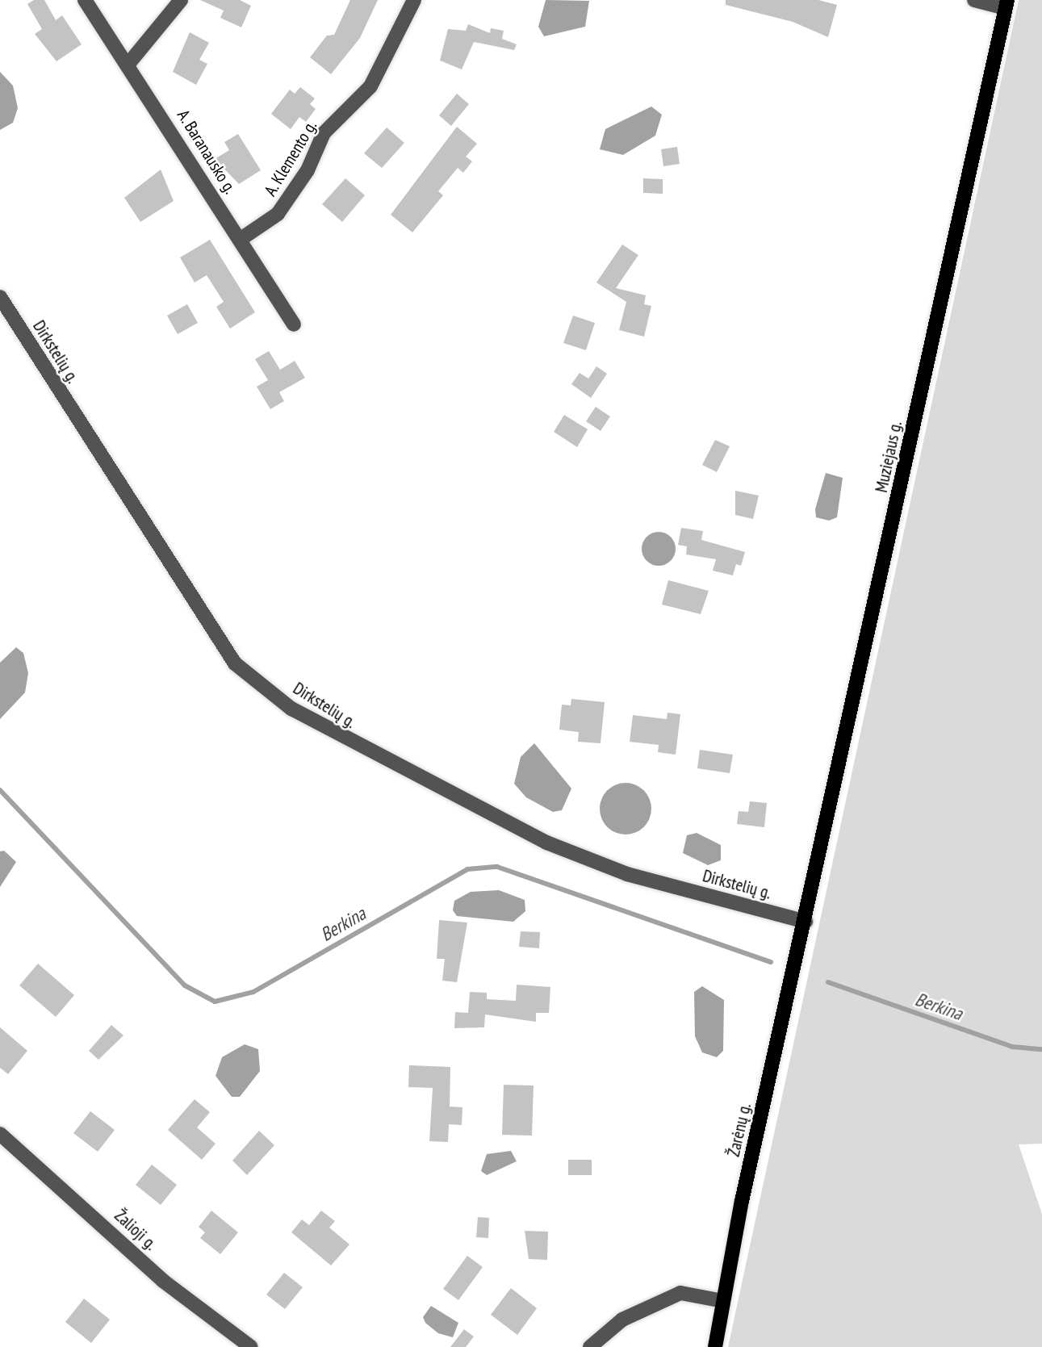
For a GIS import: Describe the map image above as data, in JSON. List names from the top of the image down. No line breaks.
{"streets":{"main road":["Muziejaus g.","Žarėnų g."],"street":["A. Baranausko g.","A. Klemento g.","Dirkstelių g.","Žalioji g."]},"crossings":[["A. Baranausko g.","A. Klemento g."],["Dirkstelių g.","Muziejaus g."],["Dirkstelių g.","Žarėnų g."],["Muziejaus g.","Žarėnų g."]],"water":["Berkina"]}
